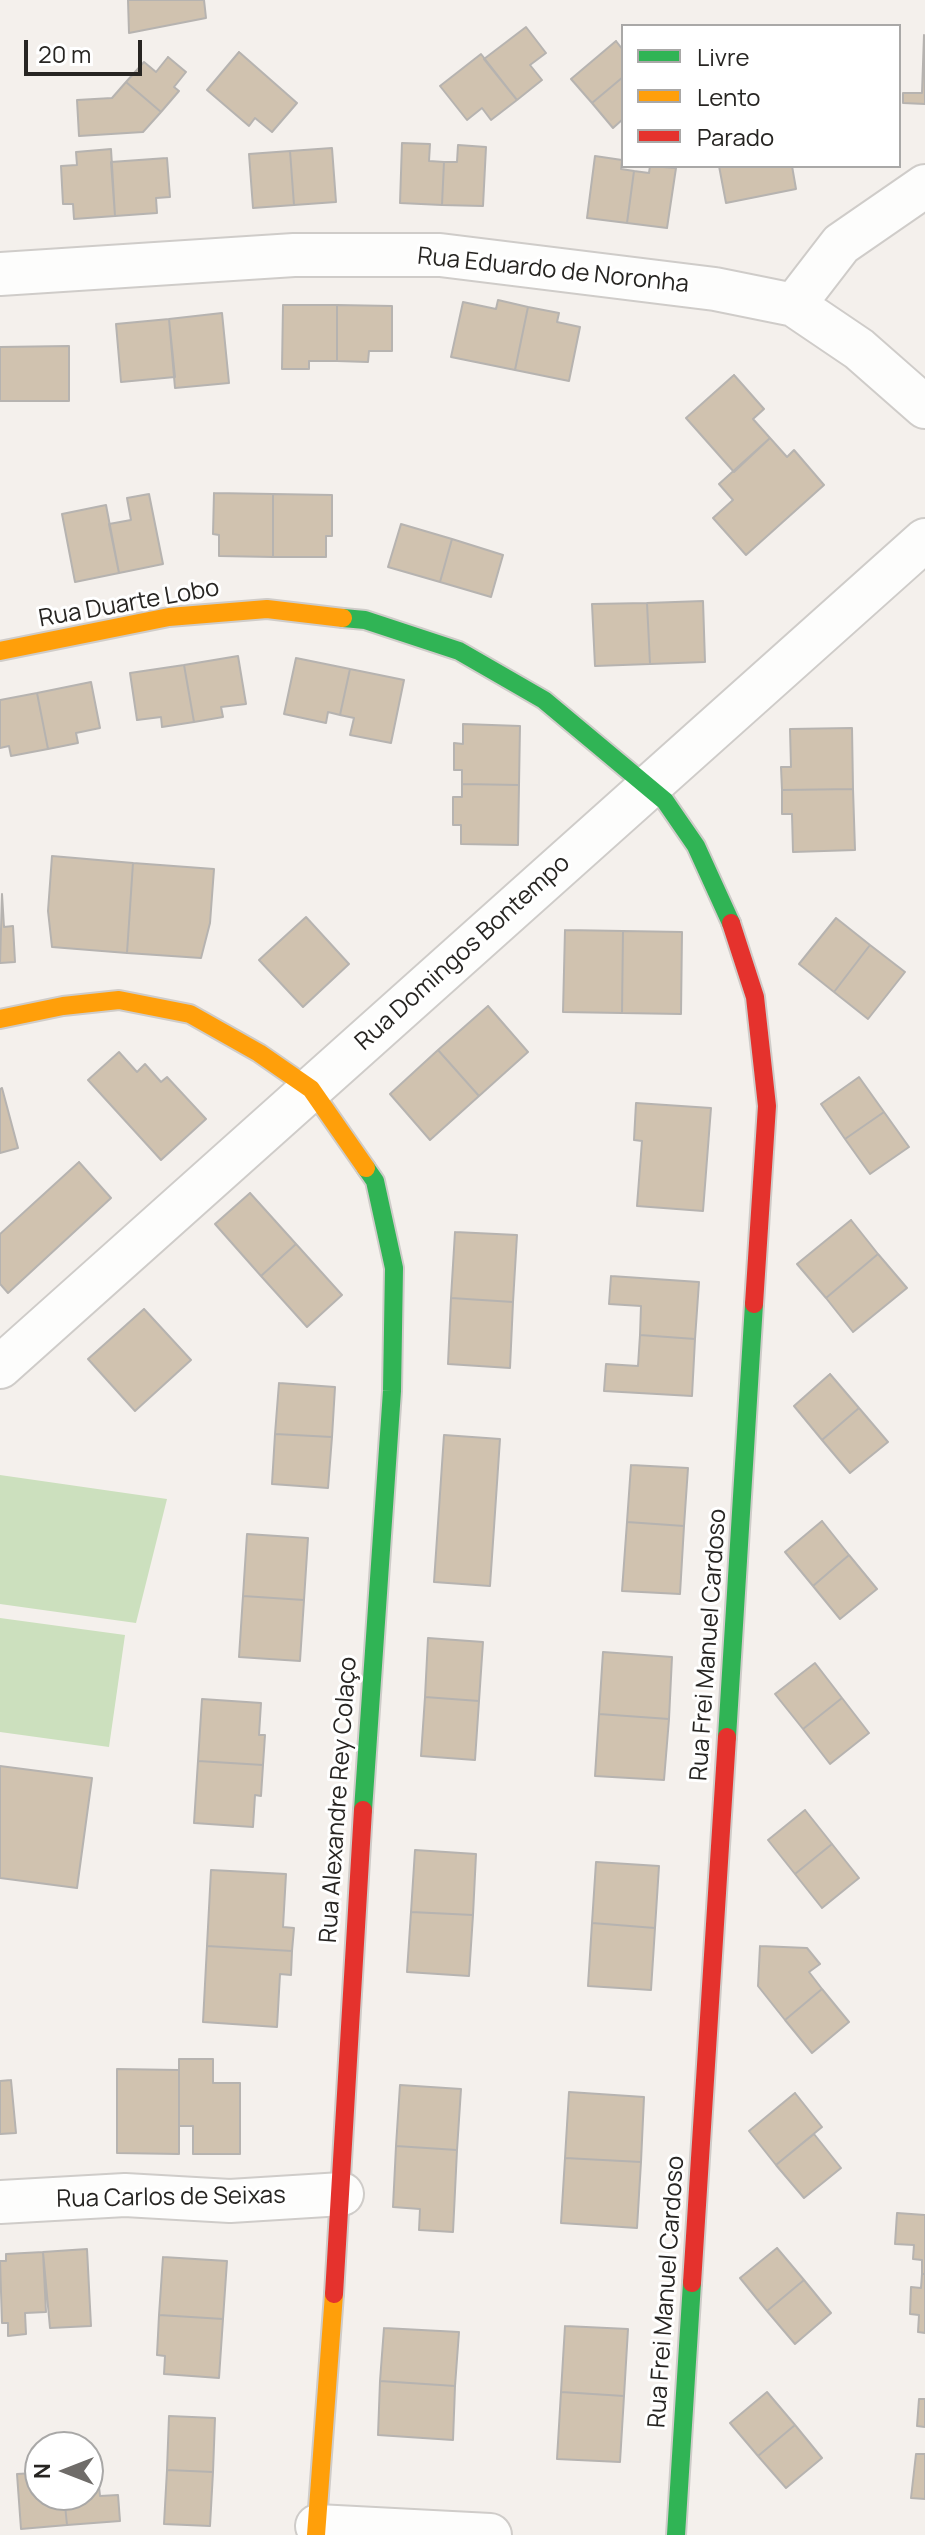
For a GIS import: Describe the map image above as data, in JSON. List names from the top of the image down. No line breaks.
{"streets":{"street":["Rua Eduardo de Noronha","Rua Duarte Lobo","Rua Domingos Bontempo","Rua Frei Manuel Cardoso","Rua Alexandre Rey Colaço","Rua Carlos de Seixas"]},"crossings":[["Rua Duarte Lobo","Rua Domingos Bontempo"],["Rua Duarte Lobo","Rua Frei Manuel Cardoso"],["Rua Domingos Bontempo","Rua Frei Manuel Cardoso"],["Rua Domingos Bontempo","Rua Alexandre Rey Colaço"],["Rua Alexandre Rey Colaço","Rua Carlos de Seixas"]],"legend":["Livre","Lento","Parado"],"scale_bar":"20 m","north":"left"}
